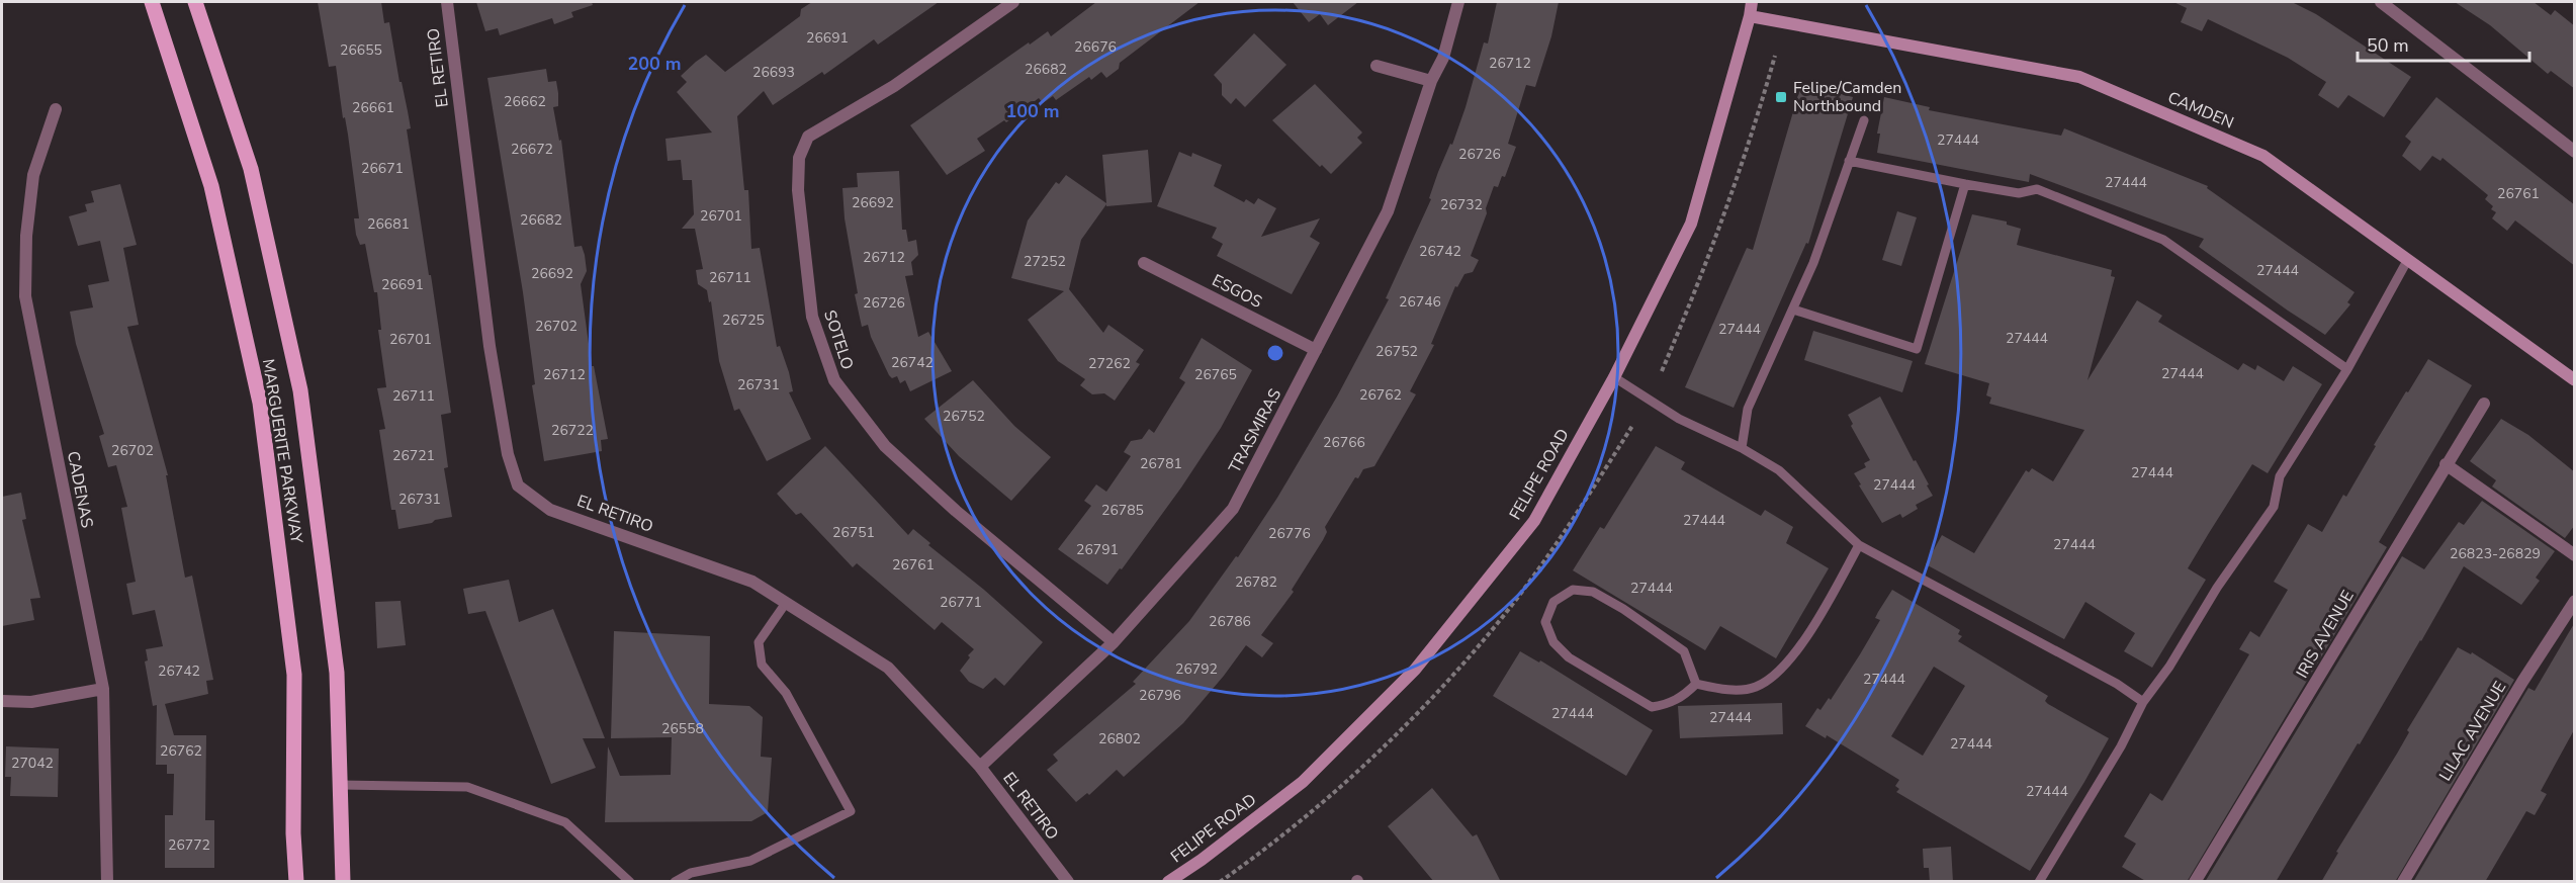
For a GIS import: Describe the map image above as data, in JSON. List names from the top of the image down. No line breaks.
{"streets":{"main road":["CAMDEN","MARGUERITE PARKWAY","FELIPE ROAD"],"street":["EL RETIRO","ESGOS","SOTELO","TRASMIRAS","CADENAS","IRIS AVENUE","LILAC AVENUE"]},"crossings":[["EL RETIRO","TRASMIRAS"],["CAMDEN","FELIPE ROAD"],["ESGOS","TRASMIRAS"],["SOTELO","TRASMIRAS"]],"places":{"transit":["Felipe/Camden Northbound"]},"house_numbers":["26691","26676","26655","26712","26682","26693","26662","26661","27444","26672","26726","26671","27444","26761","26692","26732","26701","26682","26681","26742","26712","27252","27444","26692","26711","26691","26746","26726","26725","26702","27444","27444","26701","26752","26742","27262","27444","26712","26765","26731","26762","26711","26752","26722","26766","26702","26721","26781","27444","27444","26731","26785","27444","26751","26776","27444","26791","26823-26829","26761","26782","27444","26771","26786","26792","26742","27444","26796","27444","27444","26558","26802","27444","26762","27042","27444","26772"],"scale_bar":"50 m","rings":["200 m","100 m"]}
